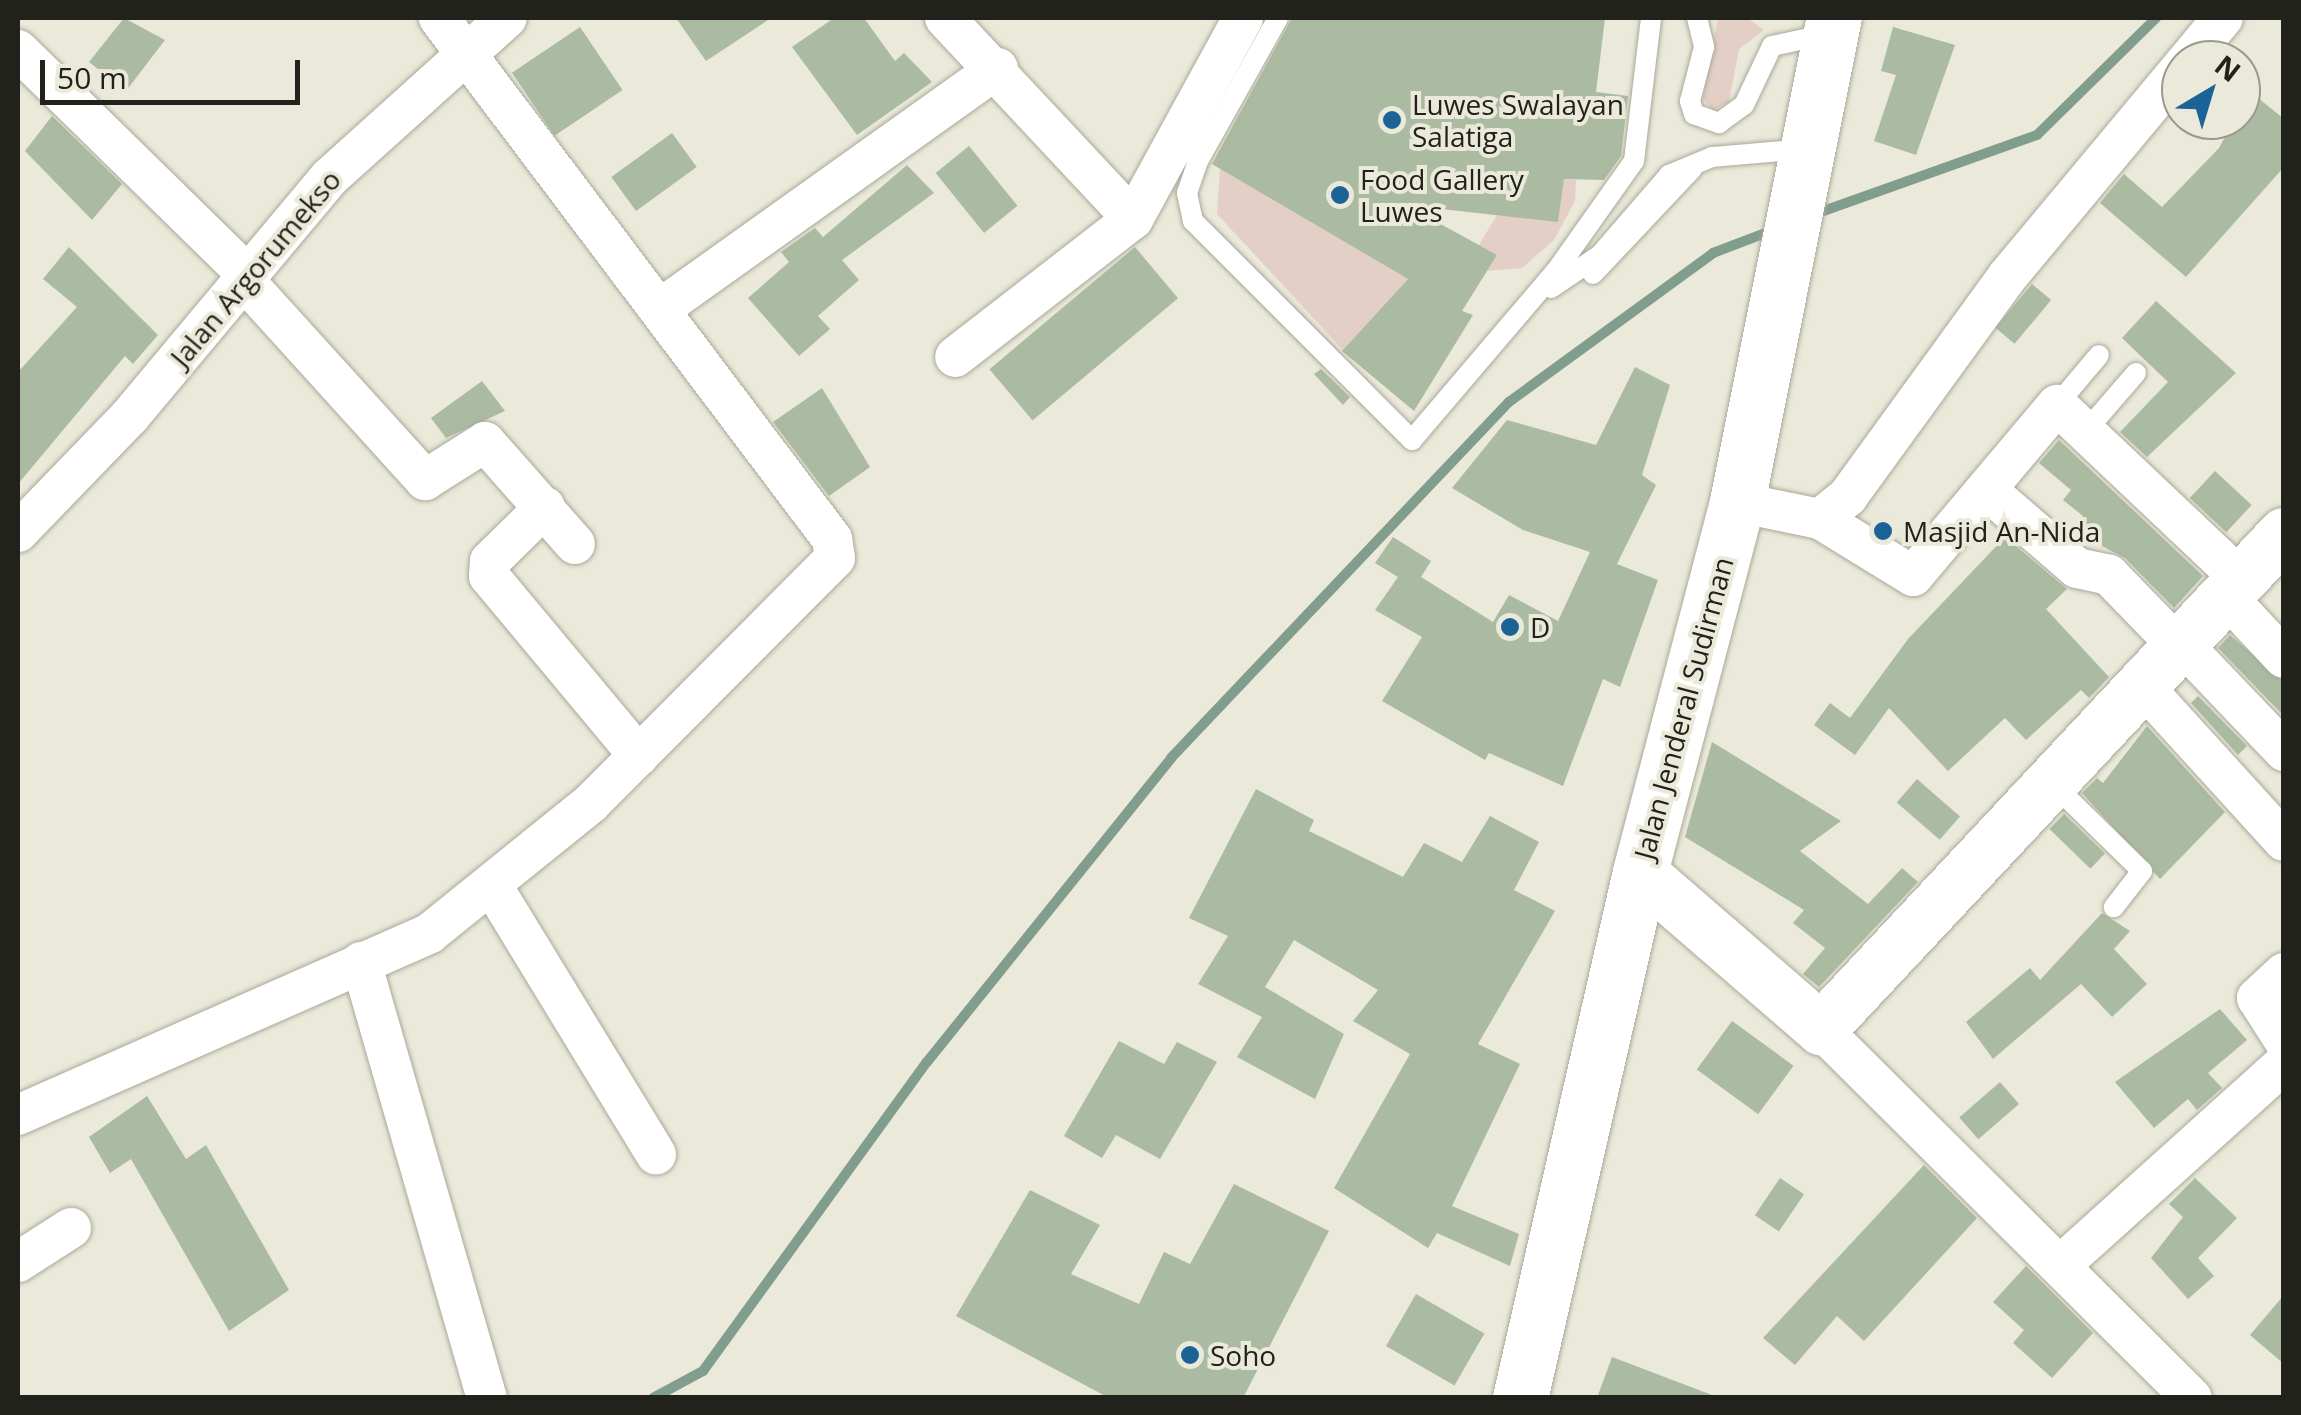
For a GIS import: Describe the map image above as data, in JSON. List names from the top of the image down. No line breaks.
{"streets":{"main road":["Jalan Jenderal Sudirman"],"street":["Jalan Argorumekso"]},"places":["Luwes Swalayan Salatiga","Food Gallery Luwes","Masjid An-Nida","D","Soho"],"scale_bar":"50 m","north":"top right"}
